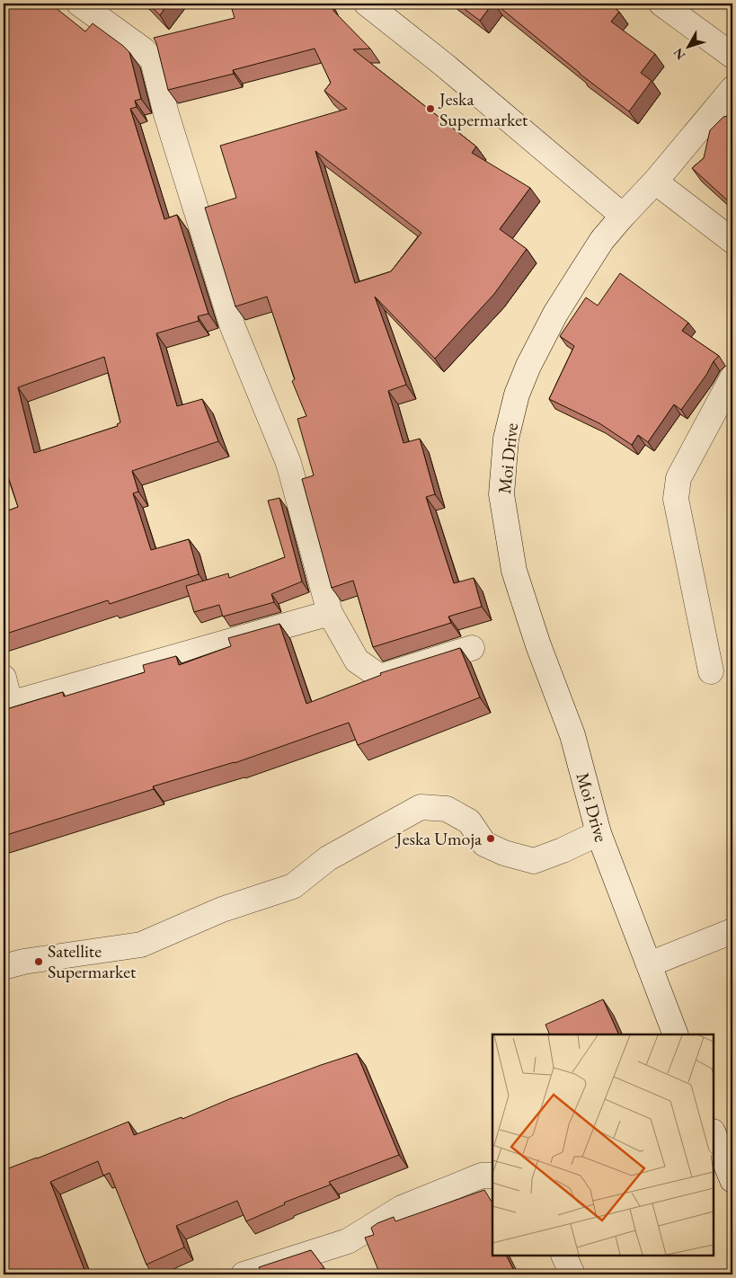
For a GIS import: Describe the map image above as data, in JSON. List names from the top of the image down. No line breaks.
{"streets":{"street":["Moi Drive"]},"places":["Jeska Supermarket","Jeska Umoja","Satellite Supermarket"],"north":"bottom left"}
